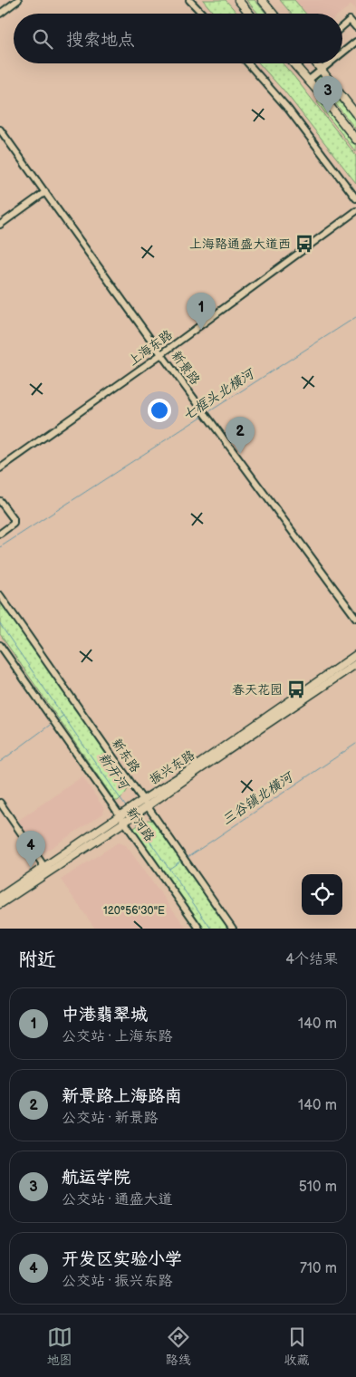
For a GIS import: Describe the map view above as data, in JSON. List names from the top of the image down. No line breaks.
{"streets":{"main road":["振兴东路"],"street":["上海东路","新景路","新东路","新河路"]},"crossings":[["上海东路","新景路"],["新东路","振兴东路"],["振兴东路","新河路"]],"water":["七框头北横河","新开河","三谷镇北横河"],"places":{"bus stop":["上海路通盛大道西","春天花园"]},"page":{"search":"搜索地点","pins":["3","1","2","4"],"heading":["附近","4个结果"],"list":[{"mark":"1","name":"中港翡翠城","note":"公交站 · 上海东路","value":"140 m"},{"mark":"2","name":"新景路上海路南","note":"公交站 · 新景路","value":"140 m"},{"mark":"3","name":"航运学院","note":"公交站 · 通盛大道","value":"510 m"},{"mark":"4","name":"开发区实验小学","note":"公交站 · 振兴东路","value":"710 m"}],"nav":["地图","路线","收藏"]},"coordinates":["120°56'30\"E"]}
